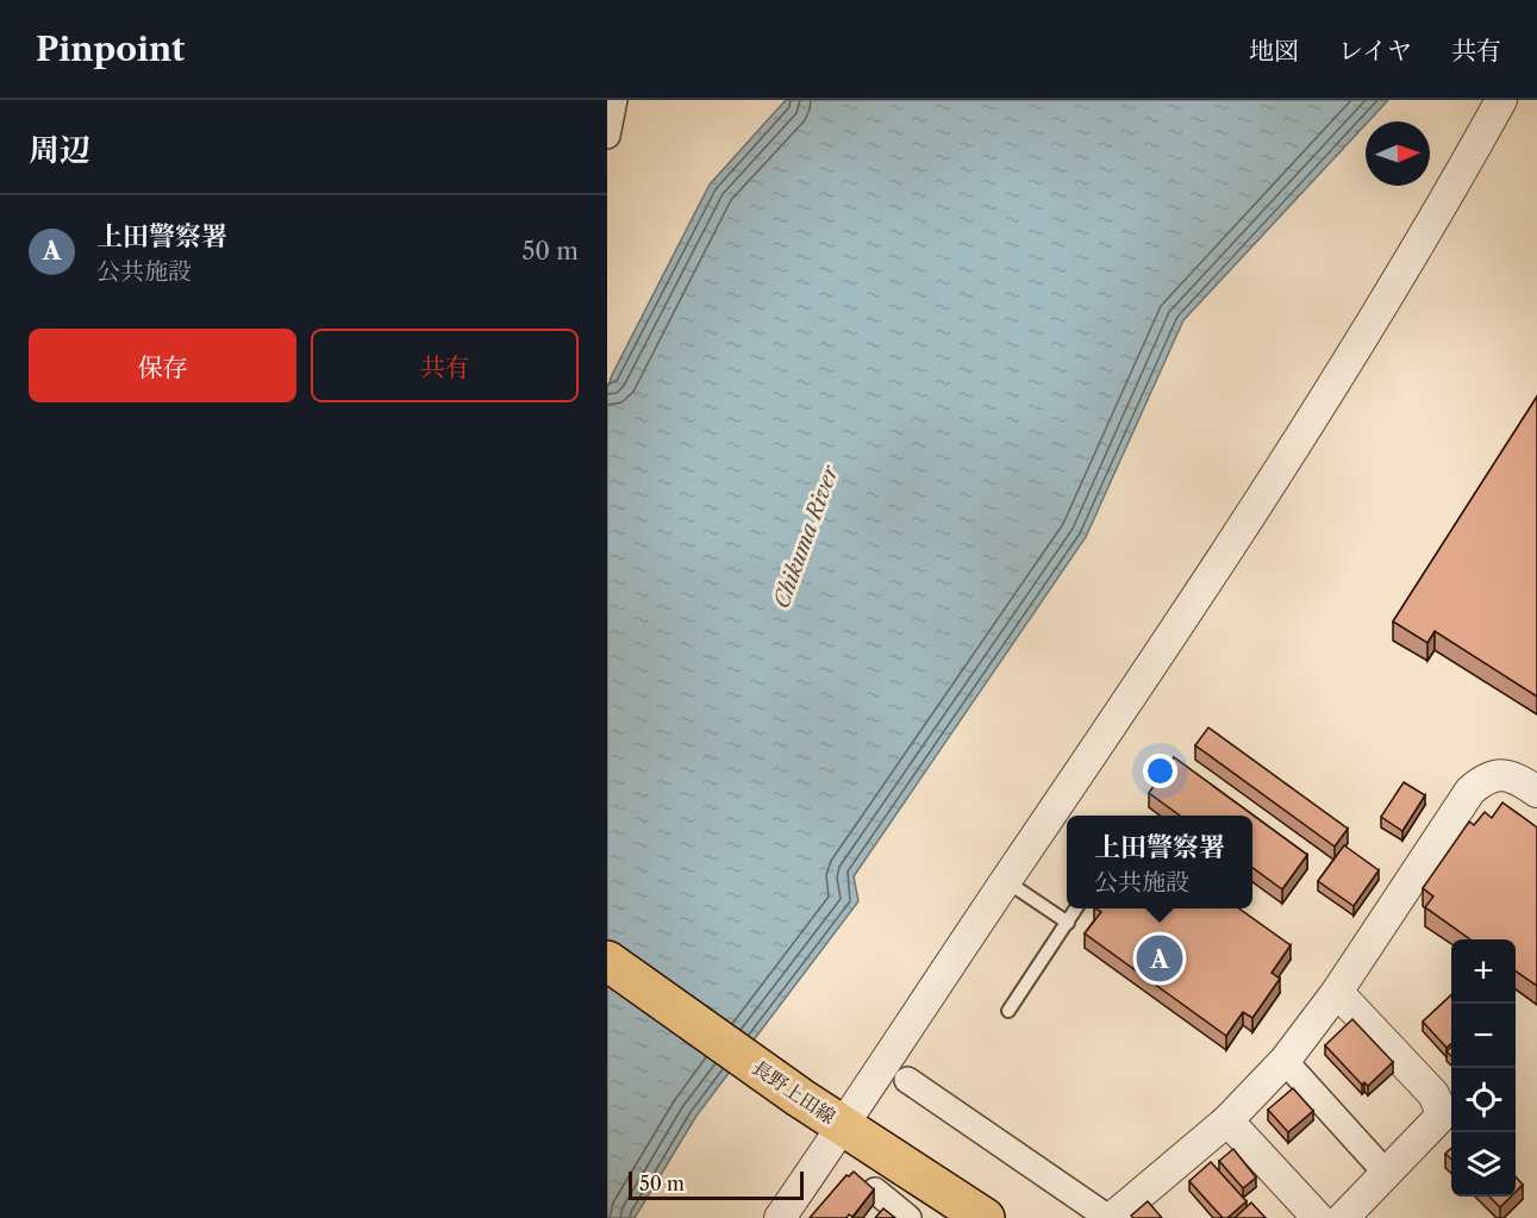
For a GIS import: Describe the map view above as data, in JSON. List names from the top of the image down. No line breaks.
{"streets":{"main road":["長野上田線"]},"water":["Chikuma River"],"scale_bar":"50 m","north":"right","page":{"header":"Pinpoint","nav":["地図","レイヤ","共有"],"heading":"周辺","list":[{"mark":"A","name":"上田警察署","note":"公共施設","value":"50 m"}],"buttons":["保存","共有"],"popup":["上田警察署","公共施設"],"pins":"A","map_buttons":["+","−"],"scale":"50 m"}}
